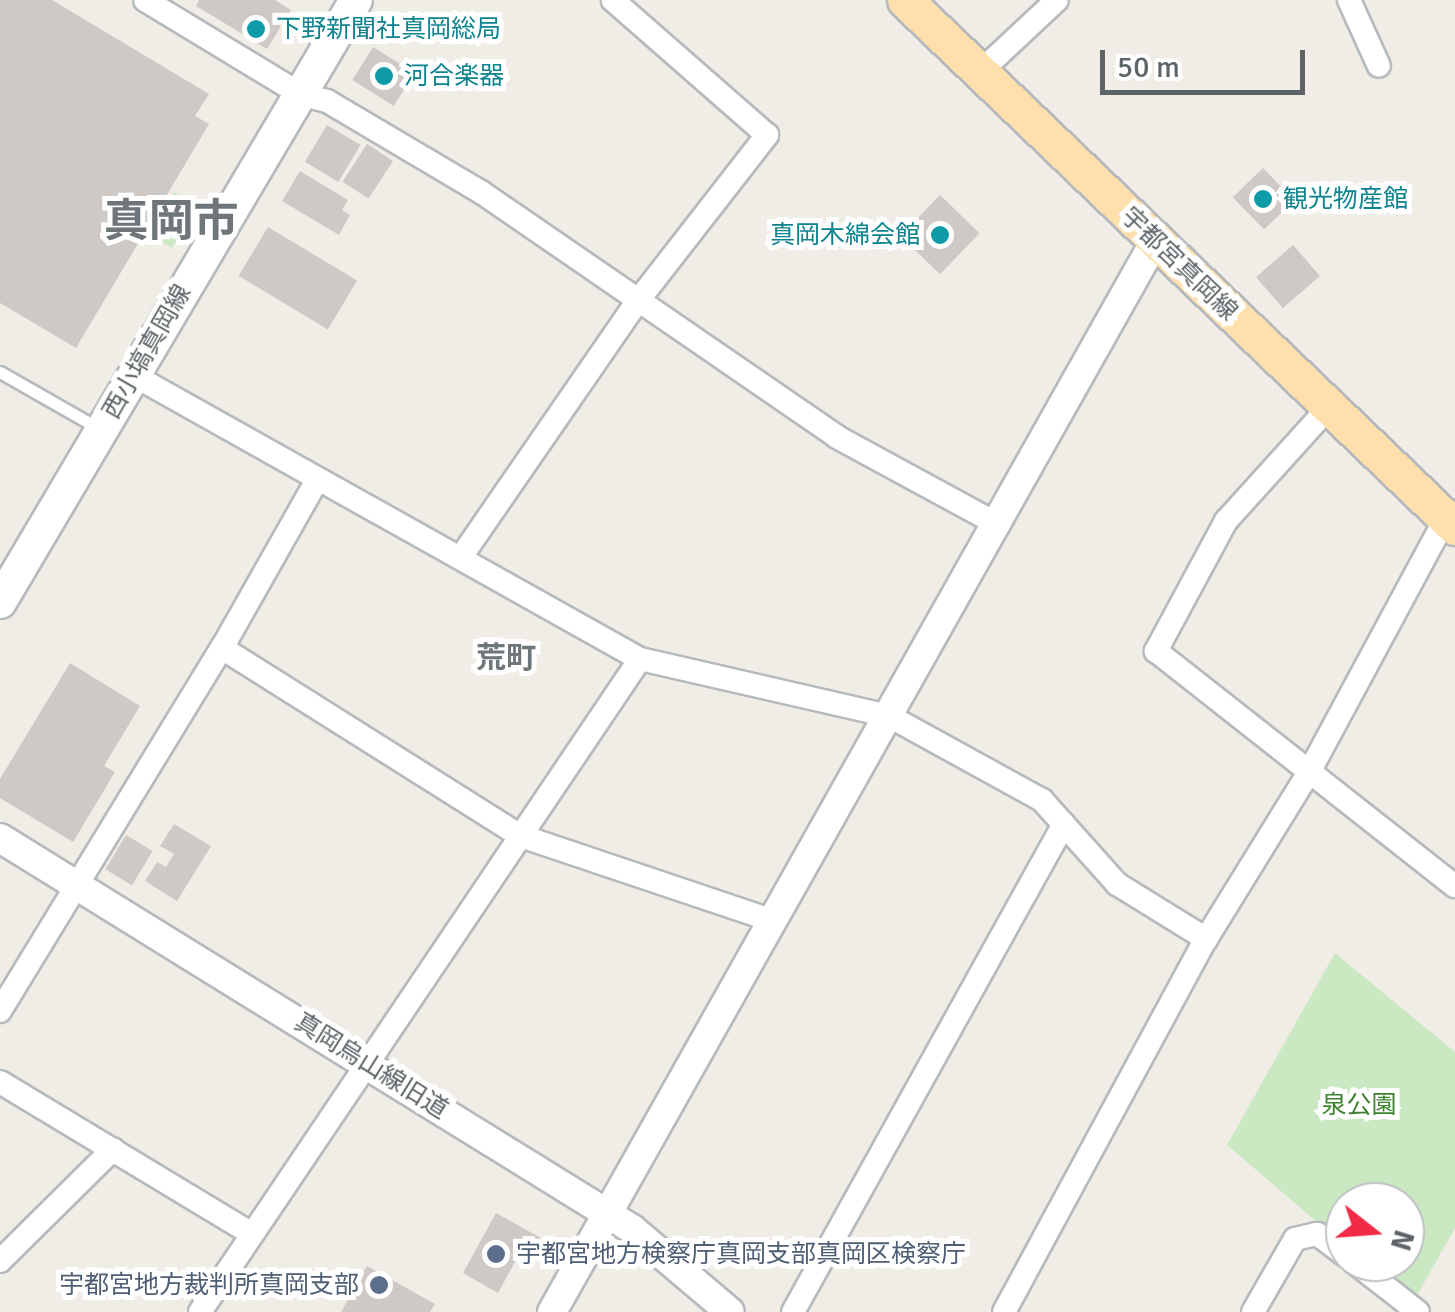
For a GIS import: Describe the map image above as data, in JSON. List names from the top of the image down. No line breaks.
{"streets":{"main road":["宇都宮真岡線","西小塙真岡線"],"street":["真岡烏山線旧道"]},"districts":["真岡市","荒町"],"parks":["泉公園"],"places":["下野新聞社真岡総局","河合楽器","観光物産館","真岡木綿会館","宇都宮地方検察庁真岡支部真岡区検察庁","宇都宮地方裁判所真岡支部"],"scale_bar":"50 m","north":"right"}
